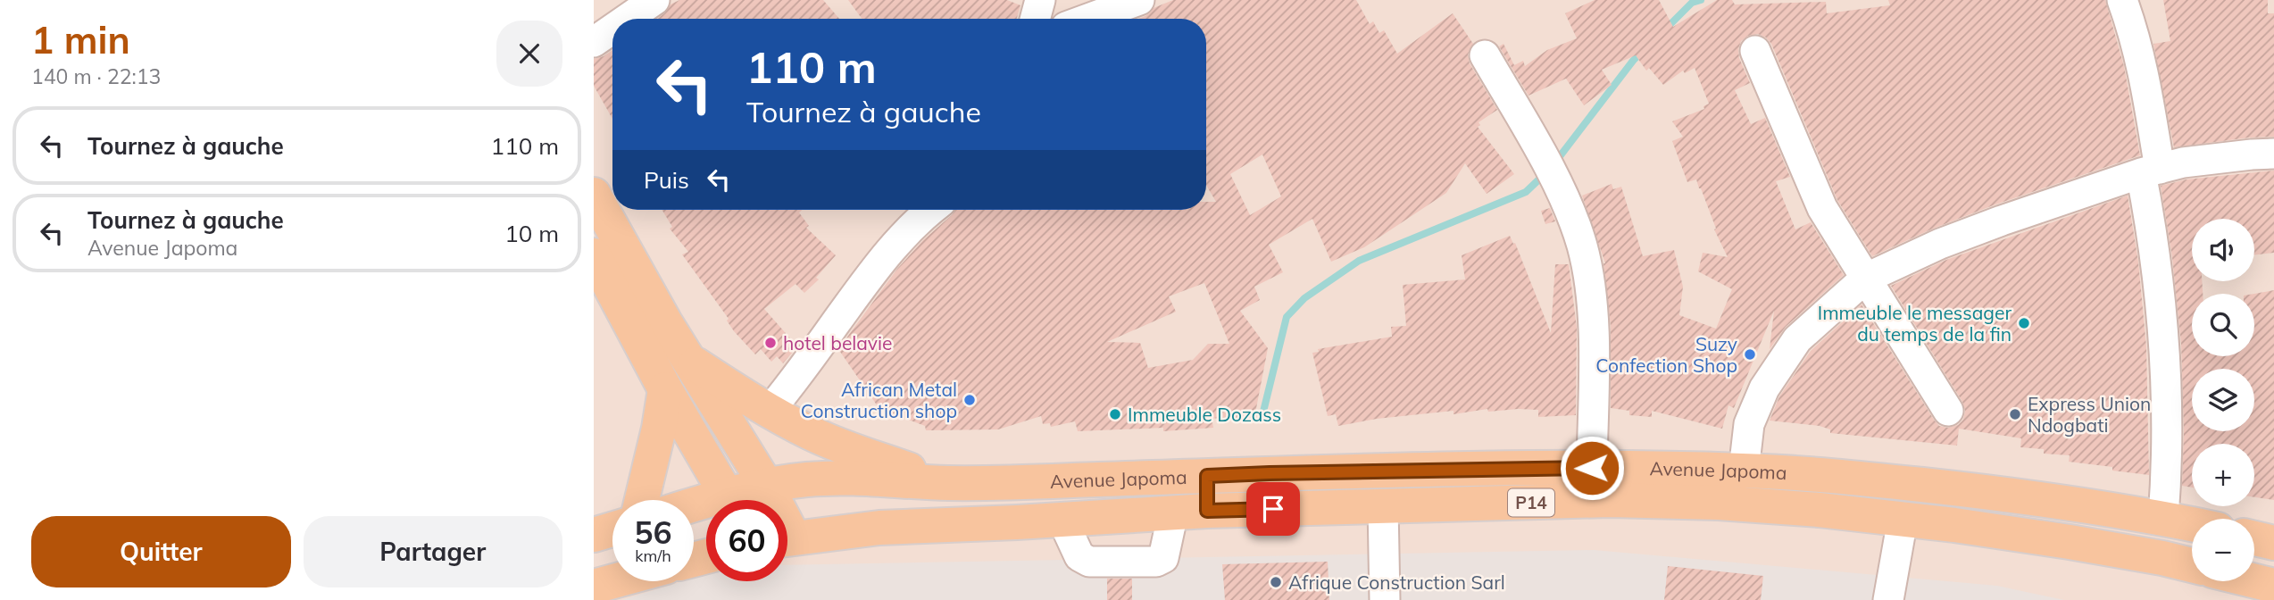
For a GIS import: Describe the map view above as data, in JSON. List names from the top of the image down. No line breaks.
{"streets":{"main road":["Avenue Japoma","P14"]},"crossings":[["Avenue Japoma","P14"]],"places":["Immeuble le messager du temps de la fin","hotel belavie","Suzy Confection Shop","African Metal Construction shop","Immeuble Dozass","Express Union Ndogbati","Afrique Construction Sarl"],"page":{"heading":["1 min","140 m · 22:13"],"turn":["110 m","Tournez à gauche"],"list":[{"name":"Tournez à gauche","value":"110 m"},{"name":"Tournez à gauche","note":"Avenue Japoma","value":"10 m"}],"then":"Puis","map_buttons":["+","−"],"speed":"56 km/h","limit":"60","buttons":["Quitter","Partager"]}}
